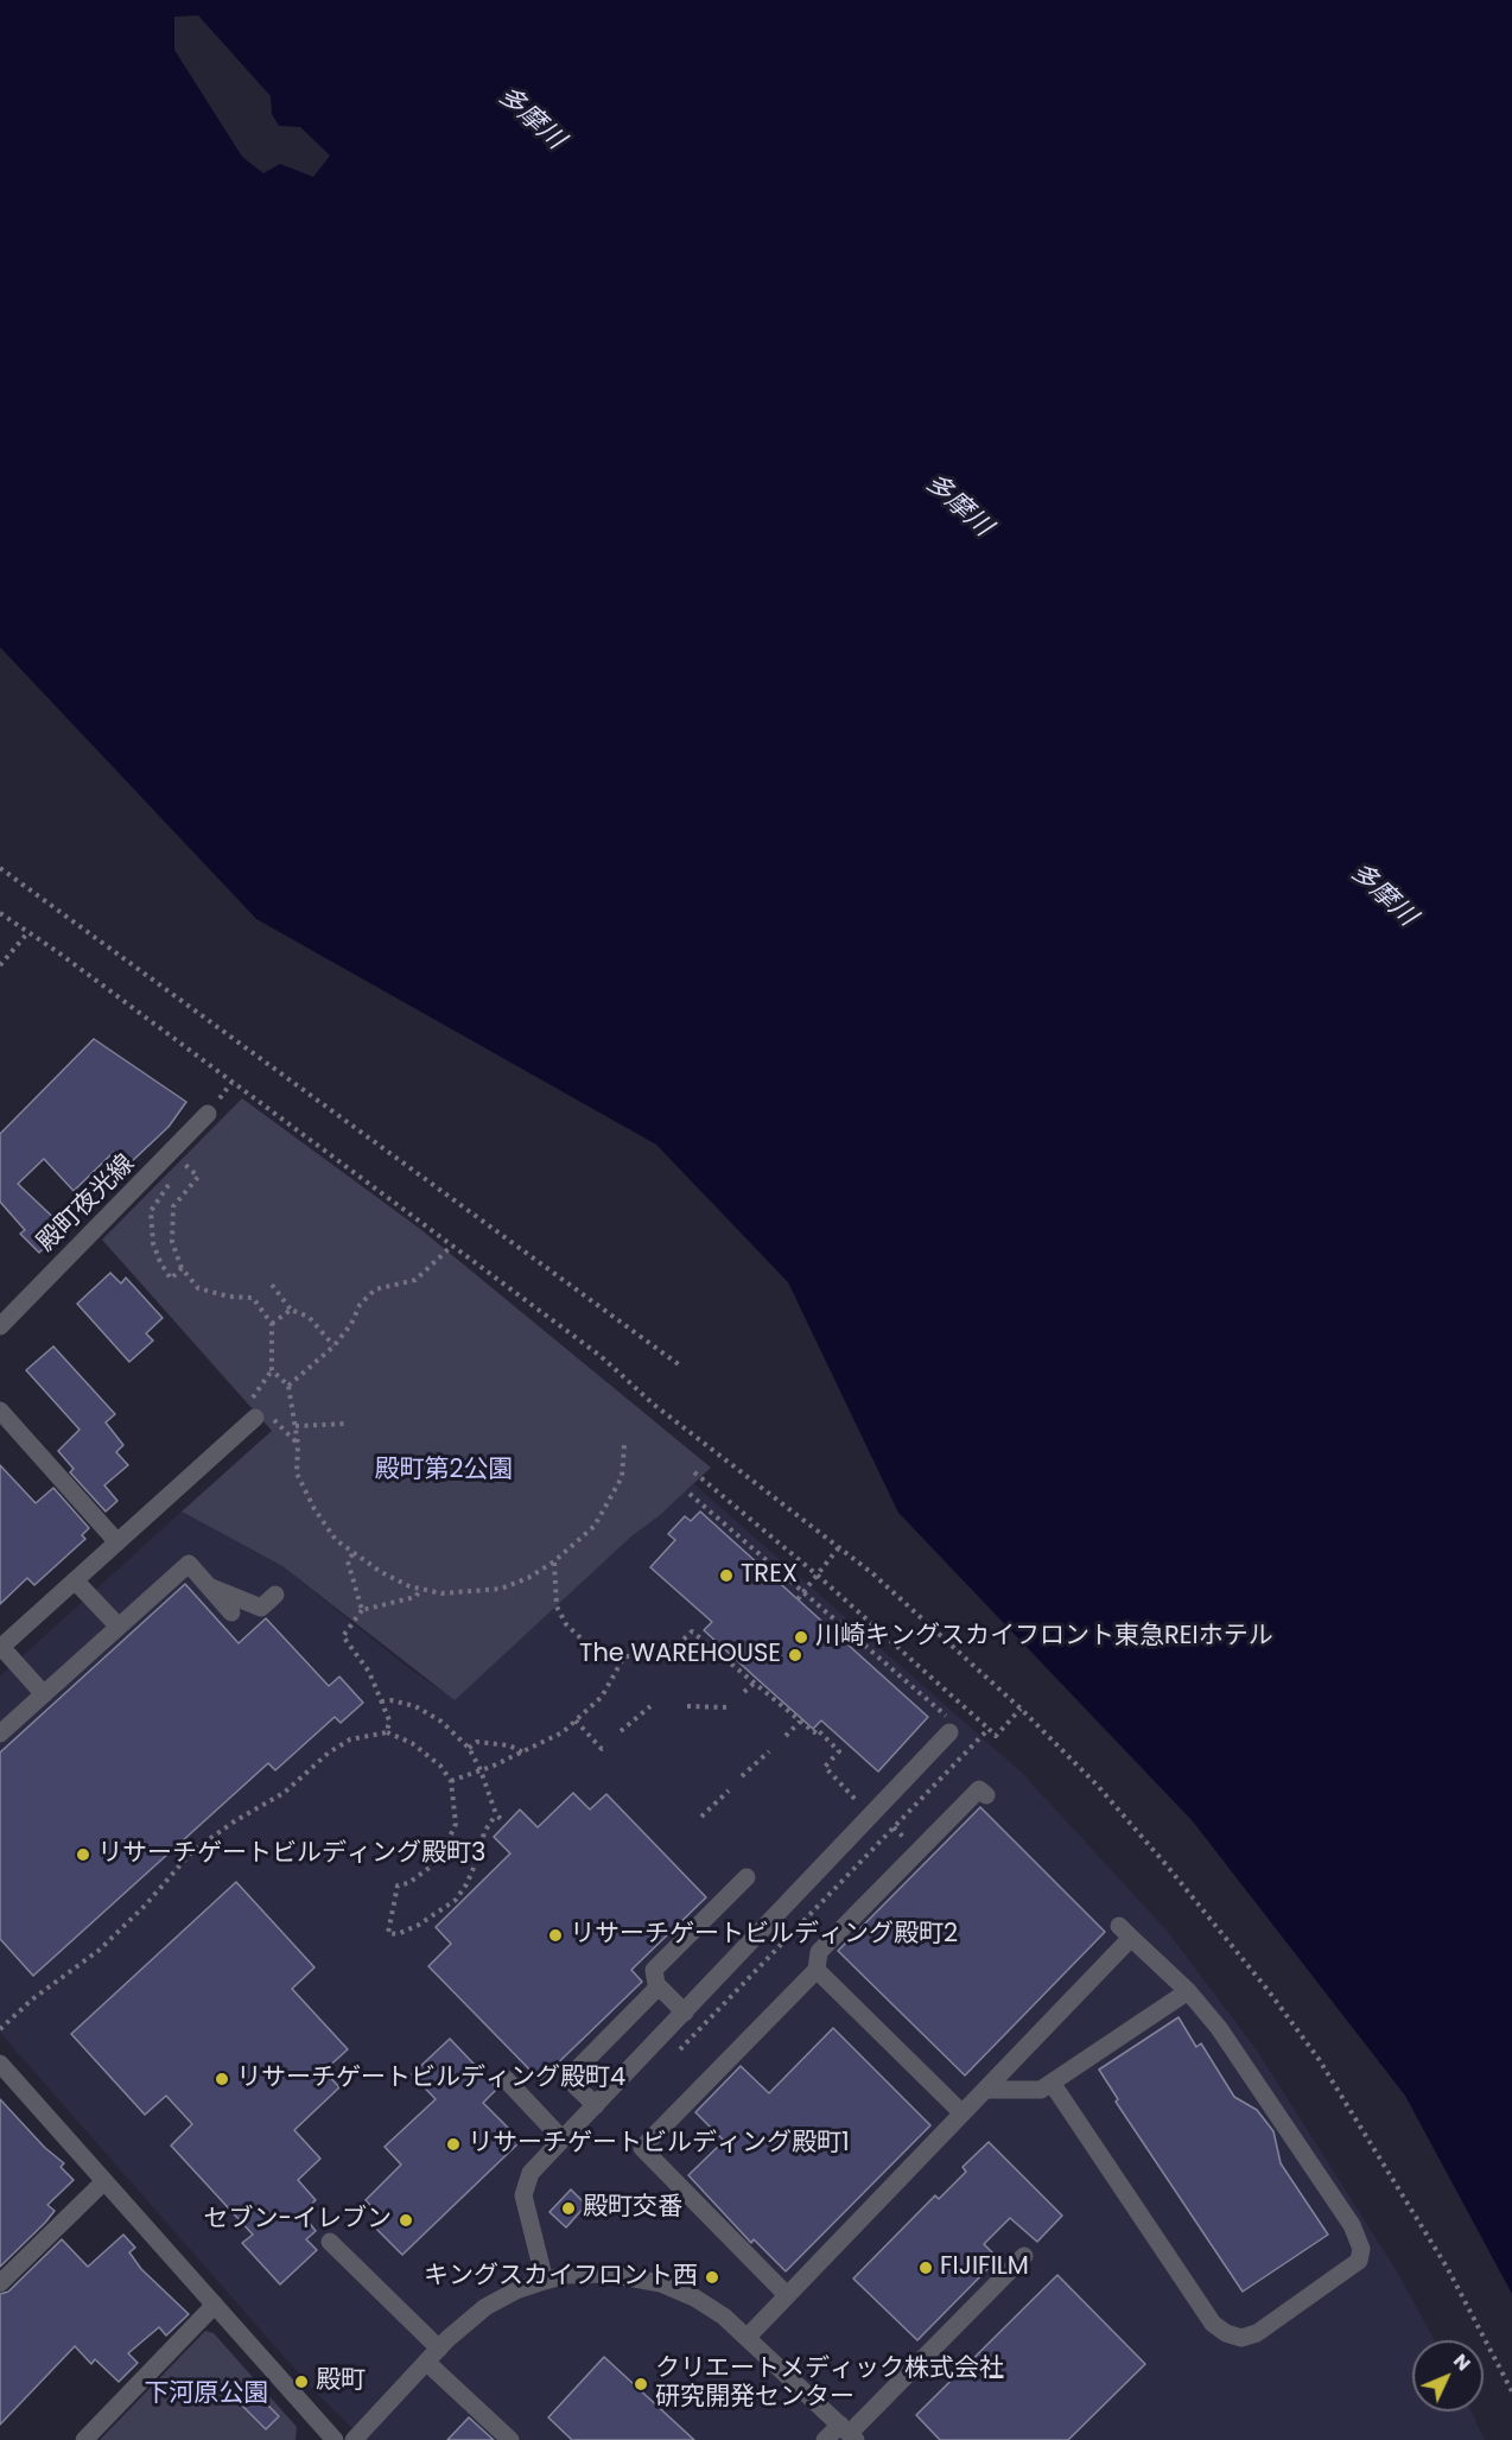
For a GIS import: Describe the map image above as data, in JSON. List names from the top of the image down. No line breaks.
{"streets":{"street":["殿町夜光線"]},"water":["多摩川"],"parks":["殿町第2公園","下河原公園"],"places":["TREX","川崎キングスカイフロント東急REIホテル","The WAREHOUSE","リサーチゲートビルディング殿町3","リサーチゲートビルディング殿町2","リサーチゲートビルディング殿町4","リサーチゲートビルディング殿町1","殿町交番","セブン-イレブン","FIJIFILM","キングスカイフロント西","殿町","クリエートメディック株式会社 研究開発センター"],"north":"top right"}
